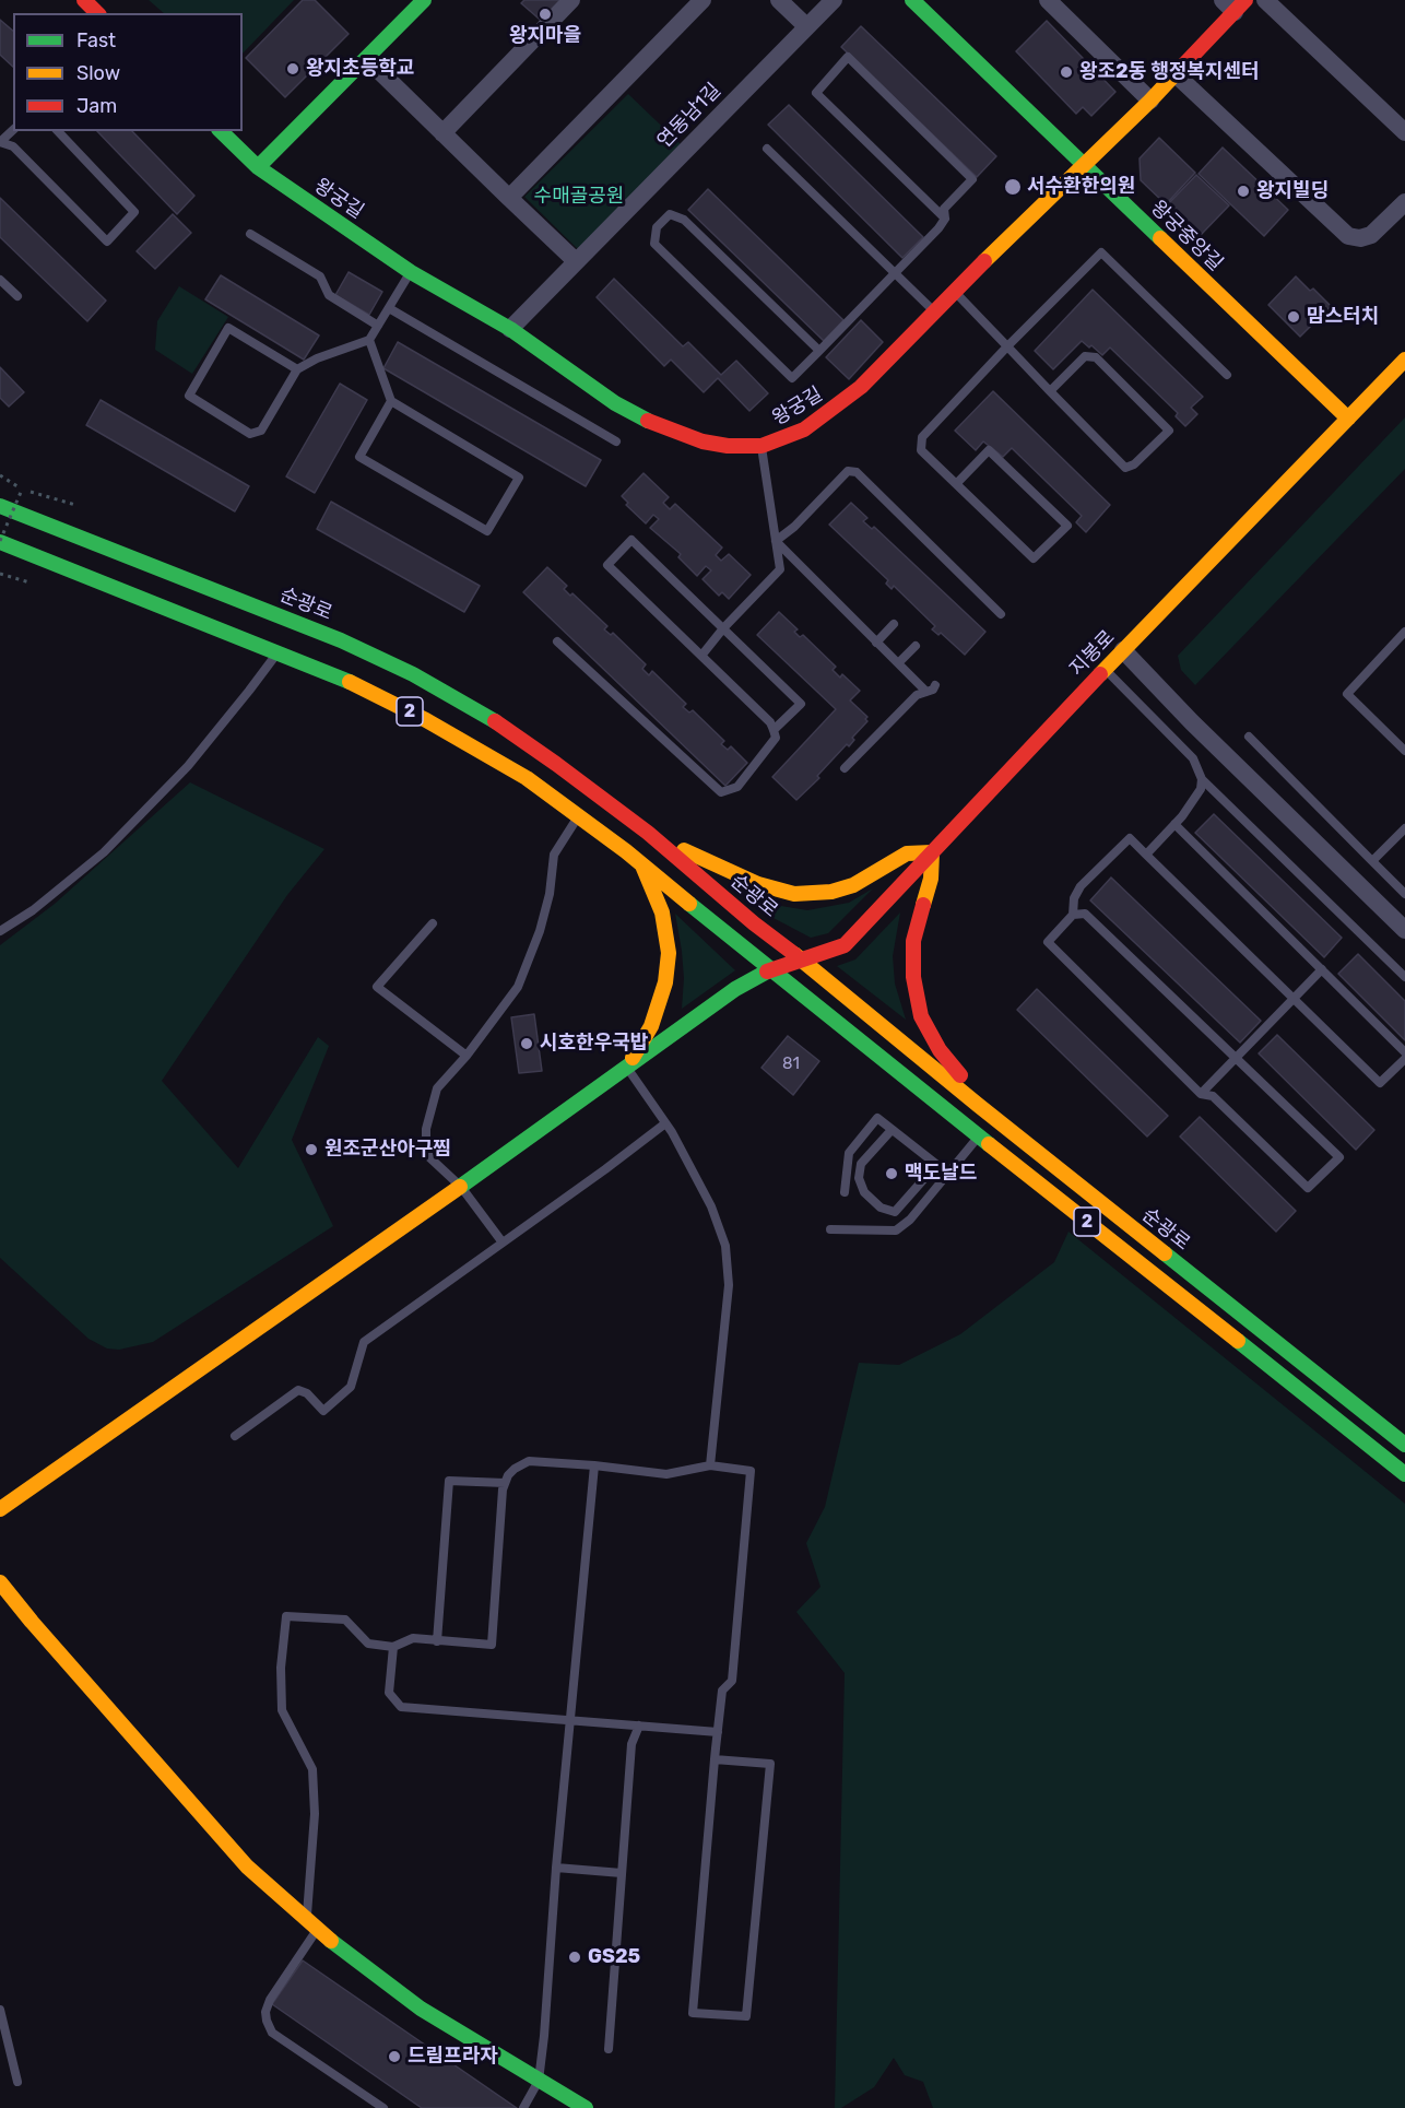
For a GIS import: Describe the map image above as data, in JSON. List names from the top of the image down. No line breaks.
{"streets":{"main road":["왕궁길","왕궁중앙길","순광로","지봉로","2"],"street":["연동남1길"]},"crossings":[["연동남1길","왕궁길"],["왕궁길","왕궁중앙길"],["왕궁중앙길","지봉로"],["순광로","지봉로"],["지봉로","2"]],"parks":["수매골공원"],"places":["왕지마을","왕지초등학교","왕조2동 행정복지센터","서수환한의원","왕지빌딩","맘스터치","시호한우국밥","원조군산아구찜","맥도날드","GS25","드림프라자"],"house_numbers":["81"],"legend":["Fast","Slow","Jam"]}
